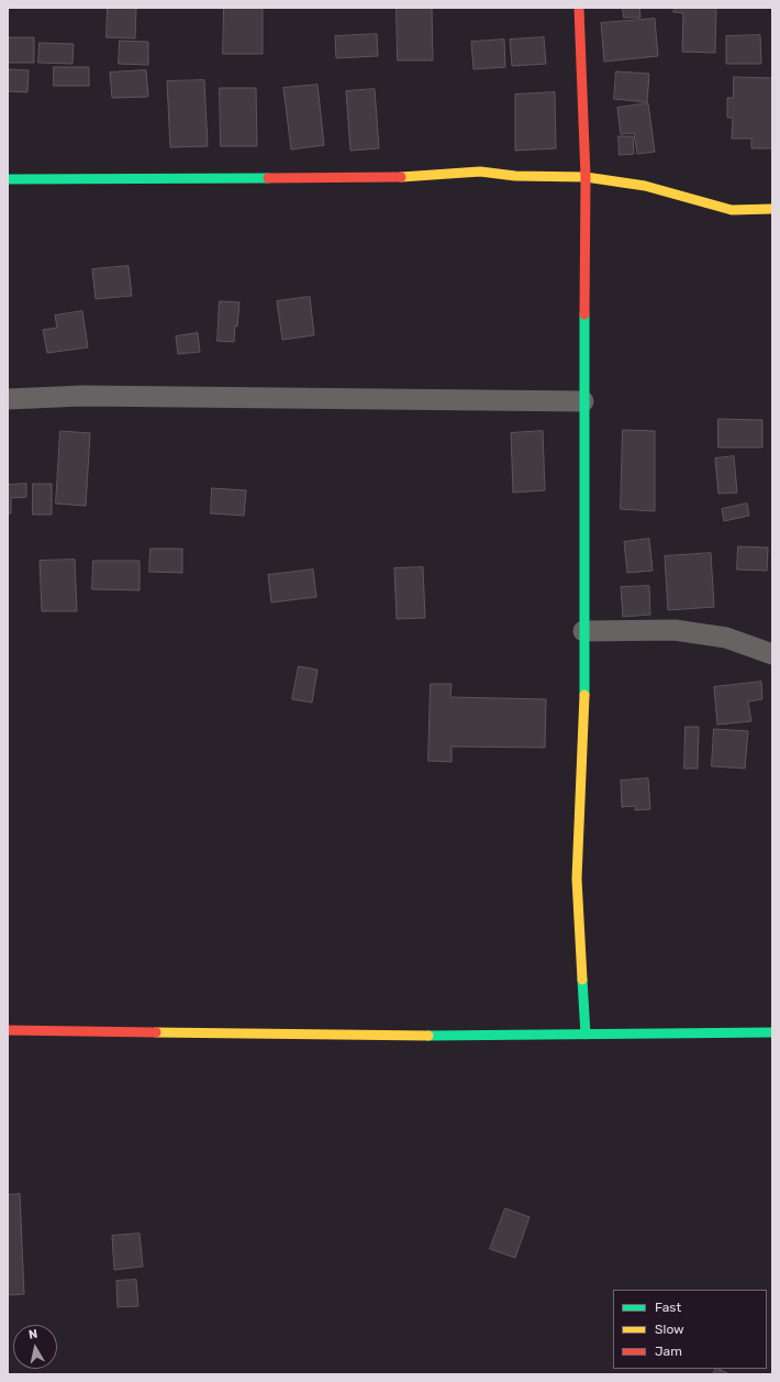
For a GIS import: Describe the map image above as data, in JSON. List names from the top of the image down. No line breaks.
{"legend":["Fast","Slow","Jam"],"north":"top"}
